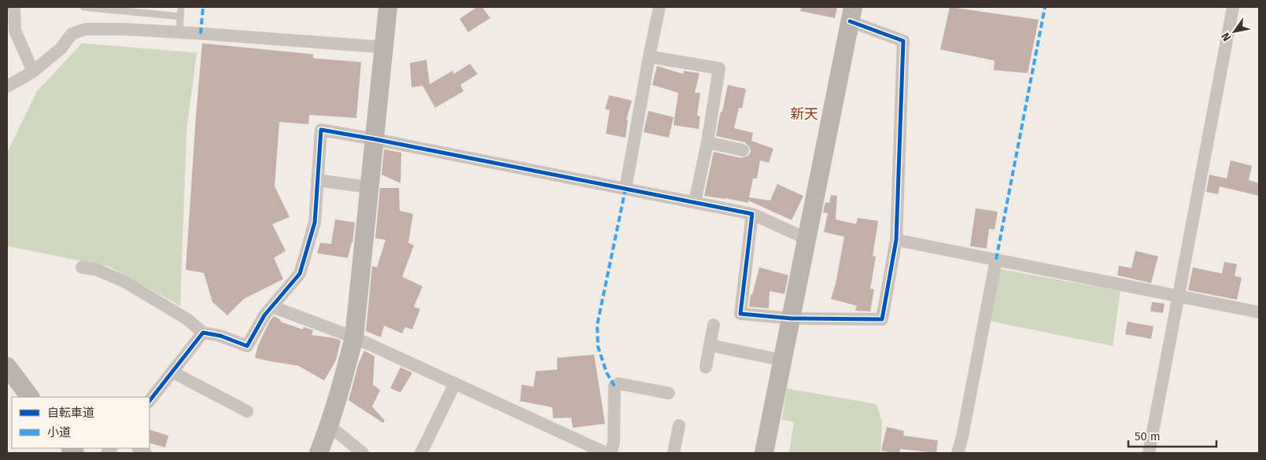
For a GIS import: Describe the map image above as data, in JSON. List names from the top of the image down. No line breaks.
{"districts":["新天"],"legend":["自転車道","小道"],"scale_bar":"50 m","north":"bottom left"}
